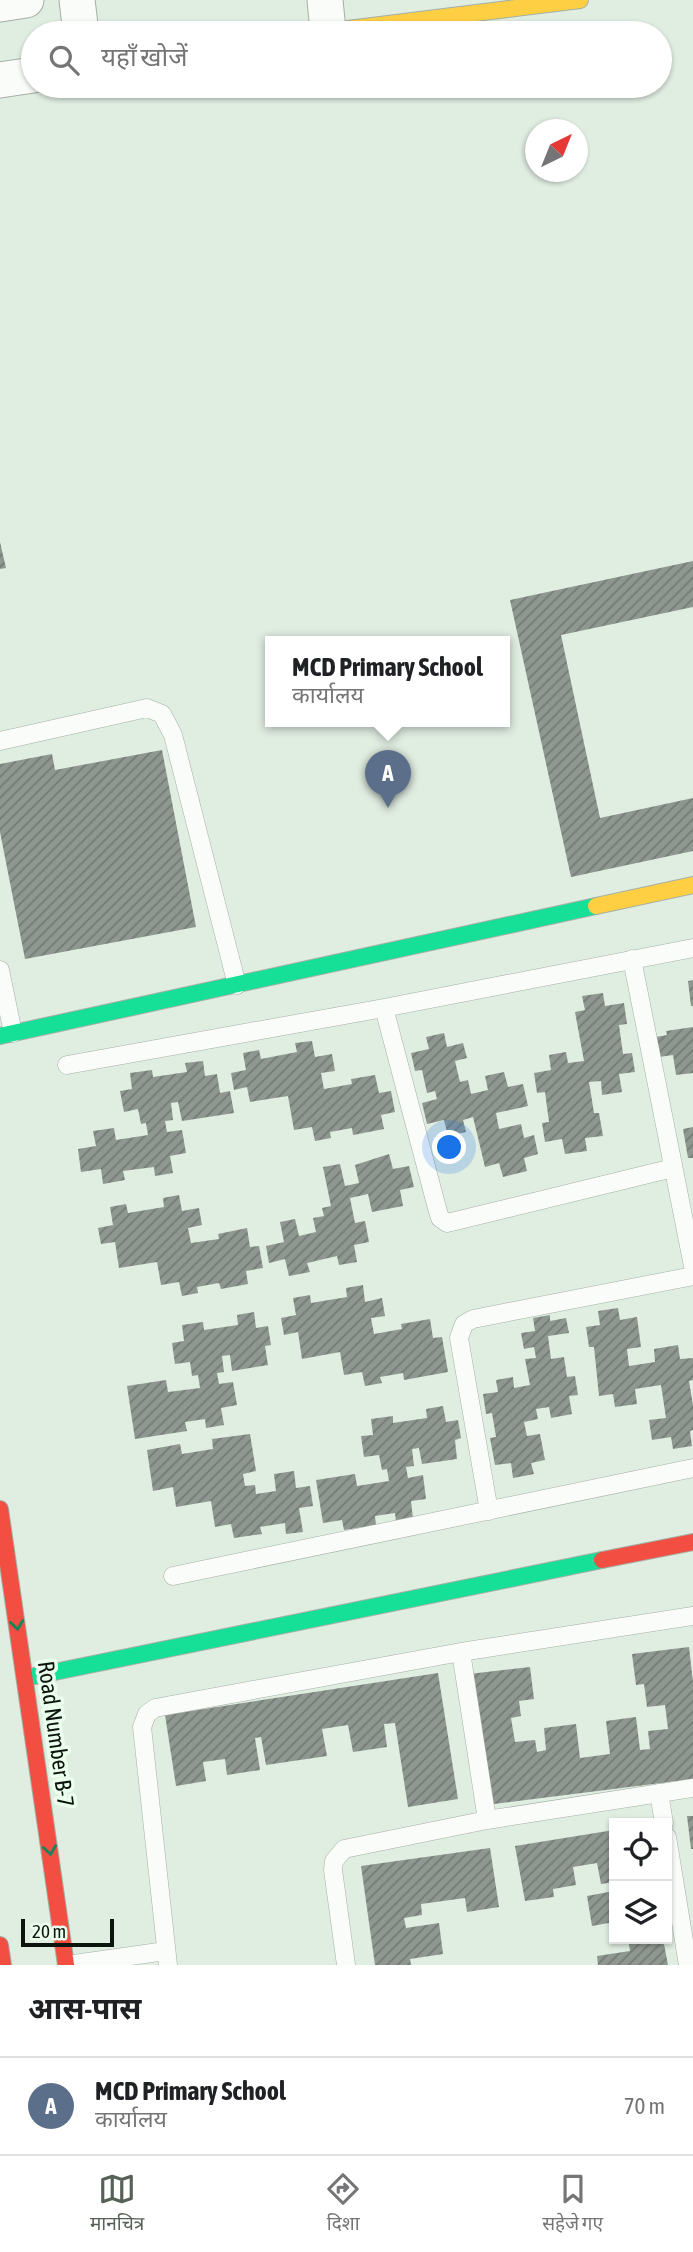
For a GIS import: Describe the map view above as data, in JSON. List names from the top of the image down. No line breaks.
{"streets":{"street":["Road Number B-7"]},"one_way":["Road Number B-7"],"scale_bar":"20 m","north":"top right","page":{"search":"यहाँ खोजें","popup":["MCD Primary School","कार्यालय"],"pins":"A","scale":"20 m","heading":"आस-पास","list":[{"mark":"A","name":"MCD Primary School","note":"कार्यालय","value":"70 m"}],"nav":["मानचित्र","दिशा","सहेजे गए"]}}
